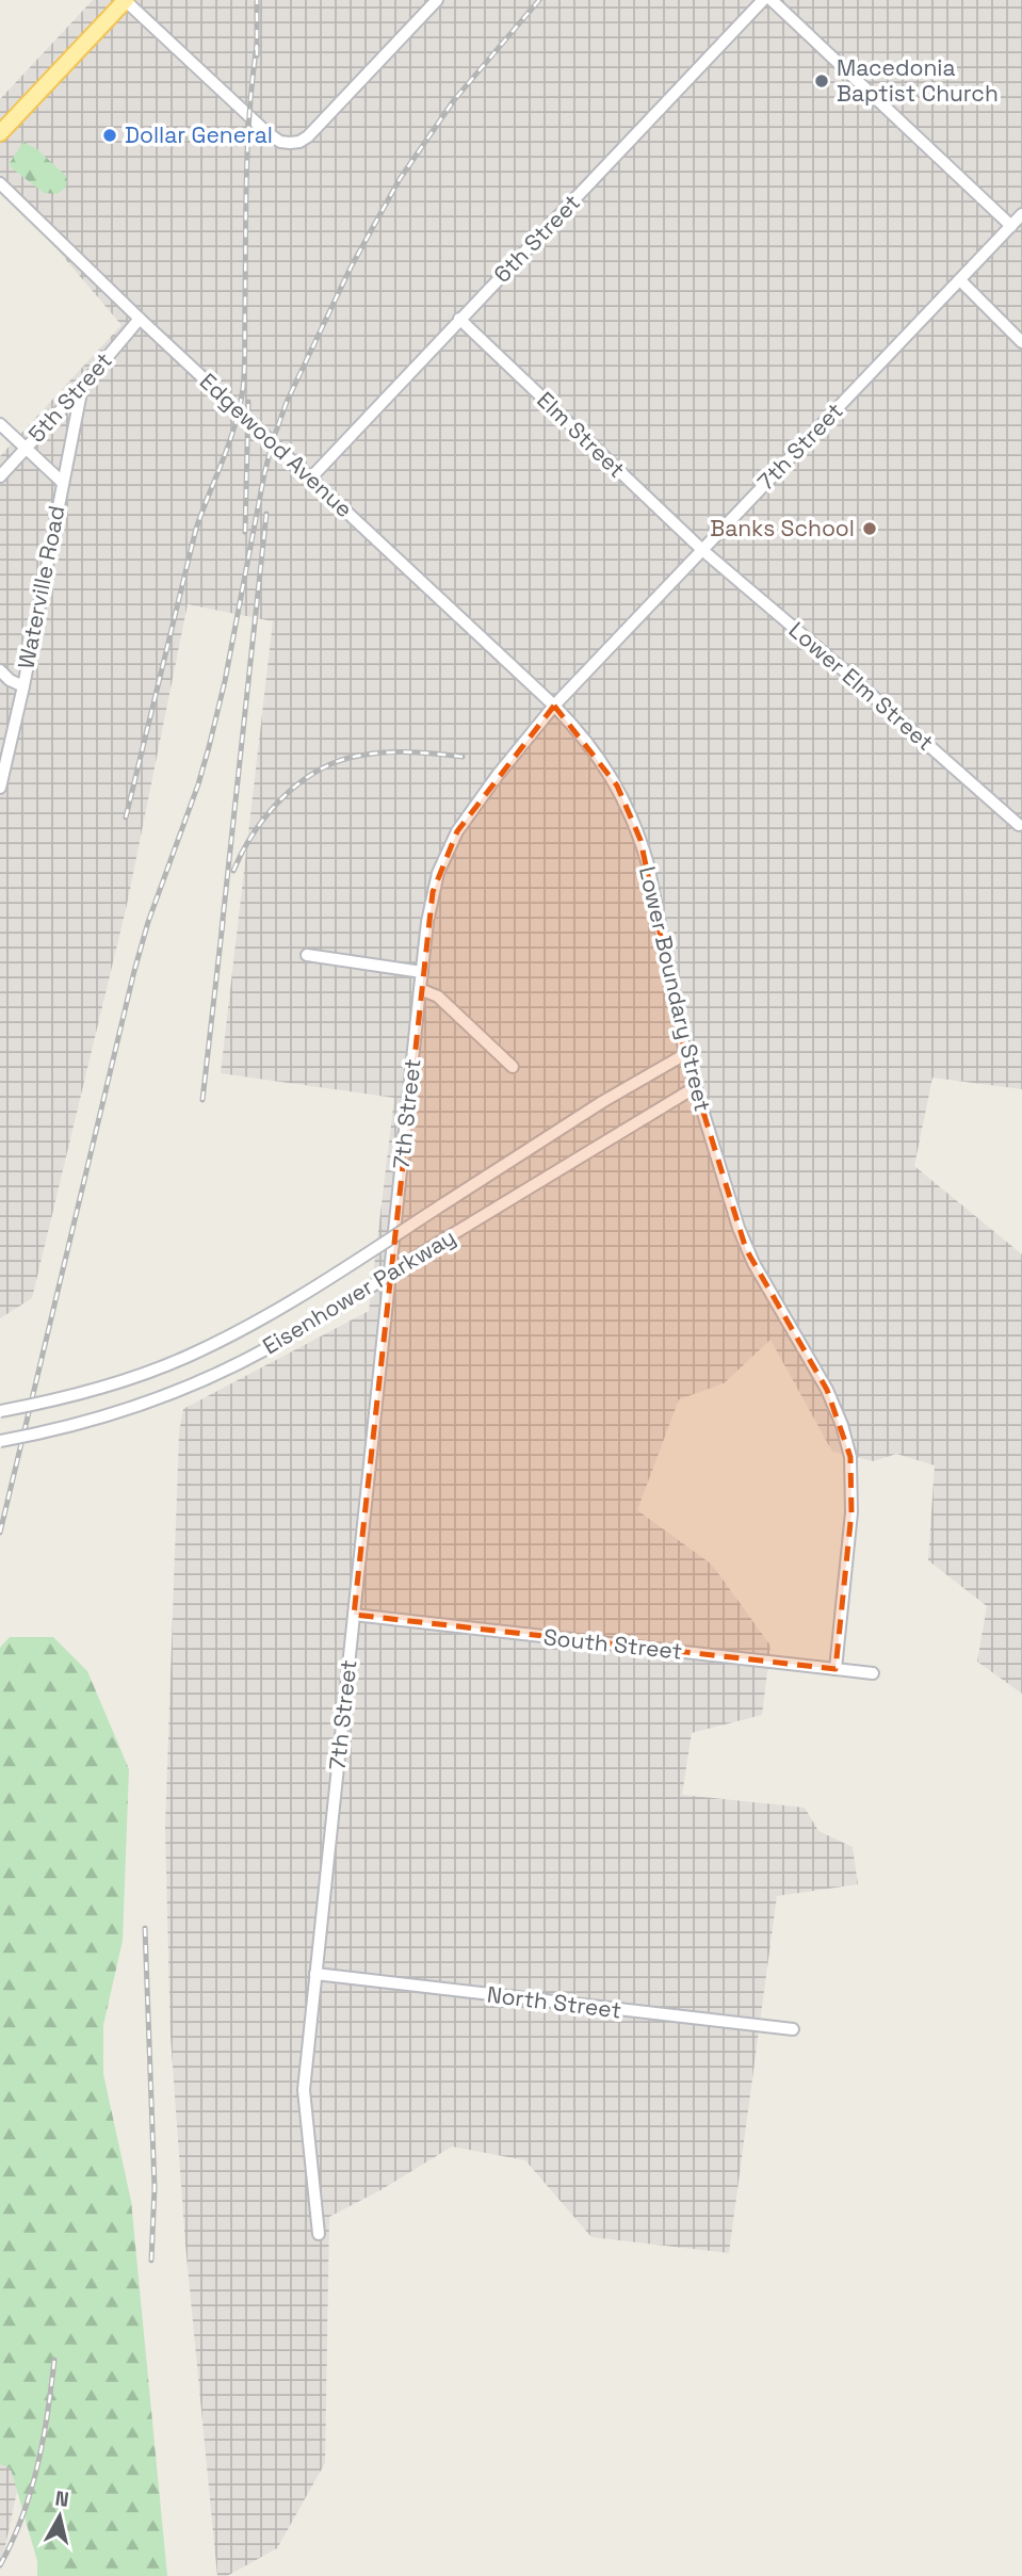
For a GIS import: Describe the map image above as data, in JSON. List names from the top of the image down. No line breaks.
{"streets":{"street":["6th Street","5th Street","Elm Street","Edgewood Avenue","7th Street","Waterville Road","Lower Elm Street","Lower Boundary Street","Eisenhower Parkway","South Street","North Street"]},"crossings":[["6th Street","Elm Street"],["6th Street","Edgewood Avenue"],["5th Street","Edgewood Avenue"],["5th Street","Waterville Road"],["Elm Street","7th Street"],["Elm Street","Lower Elm Street"],["Edgewood Avenue","7th Street"],["Edgewood Avenue","Lower Boundary Street"],["7th Street","Lower Elm Street"],["7th Street","Lower Boundary Street"],["7th Street","South Street"],["7th Street","North Street"],["Lower Boundary Street","Eisenhower Parkway"],["Lower Boundary Street","South Street"]],"places":["Macedonia Baptist Church","Dollar General","Banks School"],"north":"top"}
